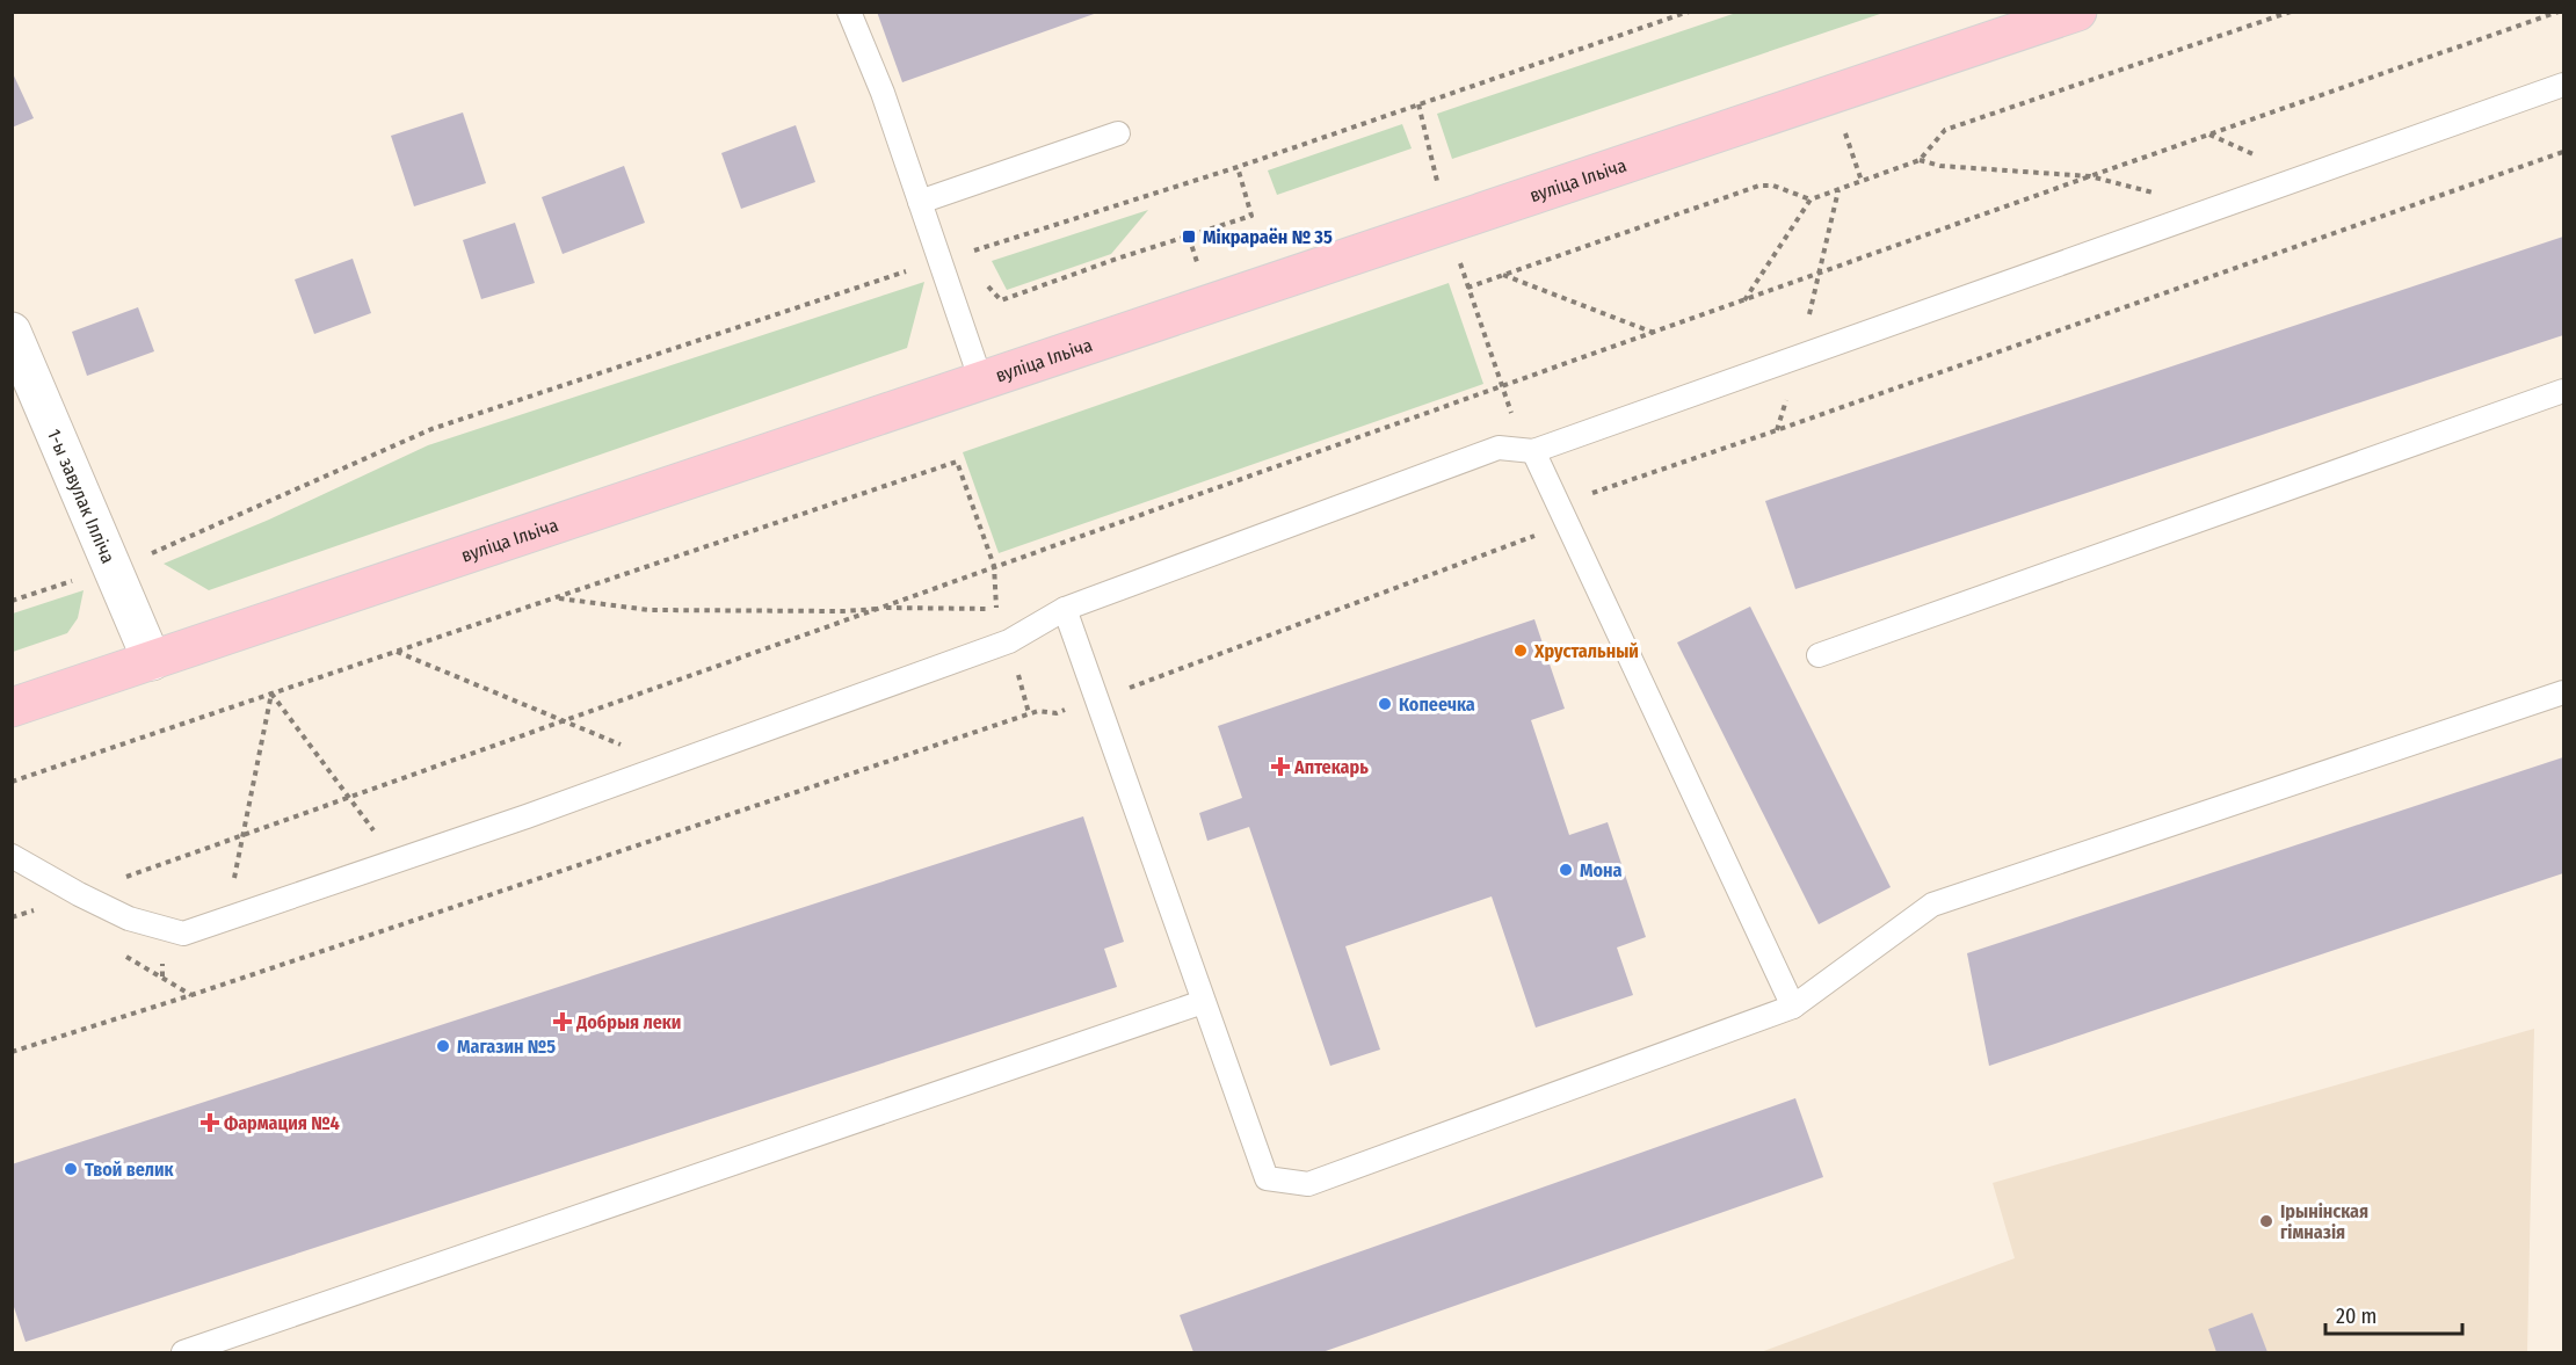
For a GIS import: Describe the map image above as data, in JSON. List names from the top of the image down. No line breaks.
{"streets":{"main road":["вуліца Ільіча"],"street":["1-ы завулак Ілліча"]},"crossings":[["вуліца Ільіча","1-ы завулак Ілліча"]],"places":{"transit":["Мікрараён № 35"],"other":["Хрустальный","Копеечка","Мона","Магазин №5","Твой велик","Ірынінская гімназія"],"health":["Аптекарь","Добрыя леки","Фармация №4"]},"scale_bar":"20 m"}
